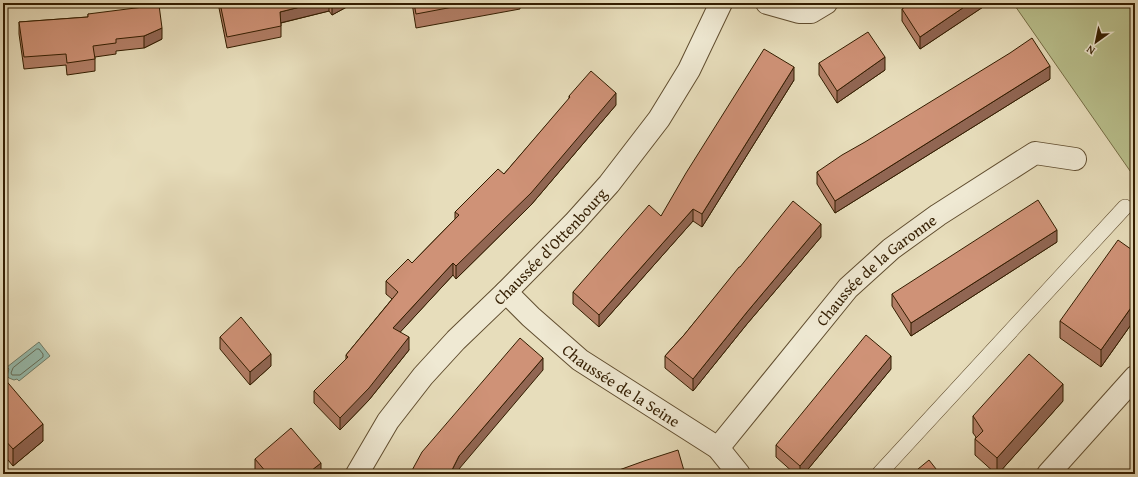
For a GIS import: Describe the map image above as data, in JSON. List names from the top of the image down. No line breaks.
{"streets":{"street":["Chaussée d'Ottenbourg","Chaussée de la Garonne","Chaussée de la Seine"]},"crossings":[["Chaussée d'Ottenbourg","Chaussée de la Seine"],["Chaussée de la Garonne","Chaussée de la Seine"]],"north":"bottom left"}
